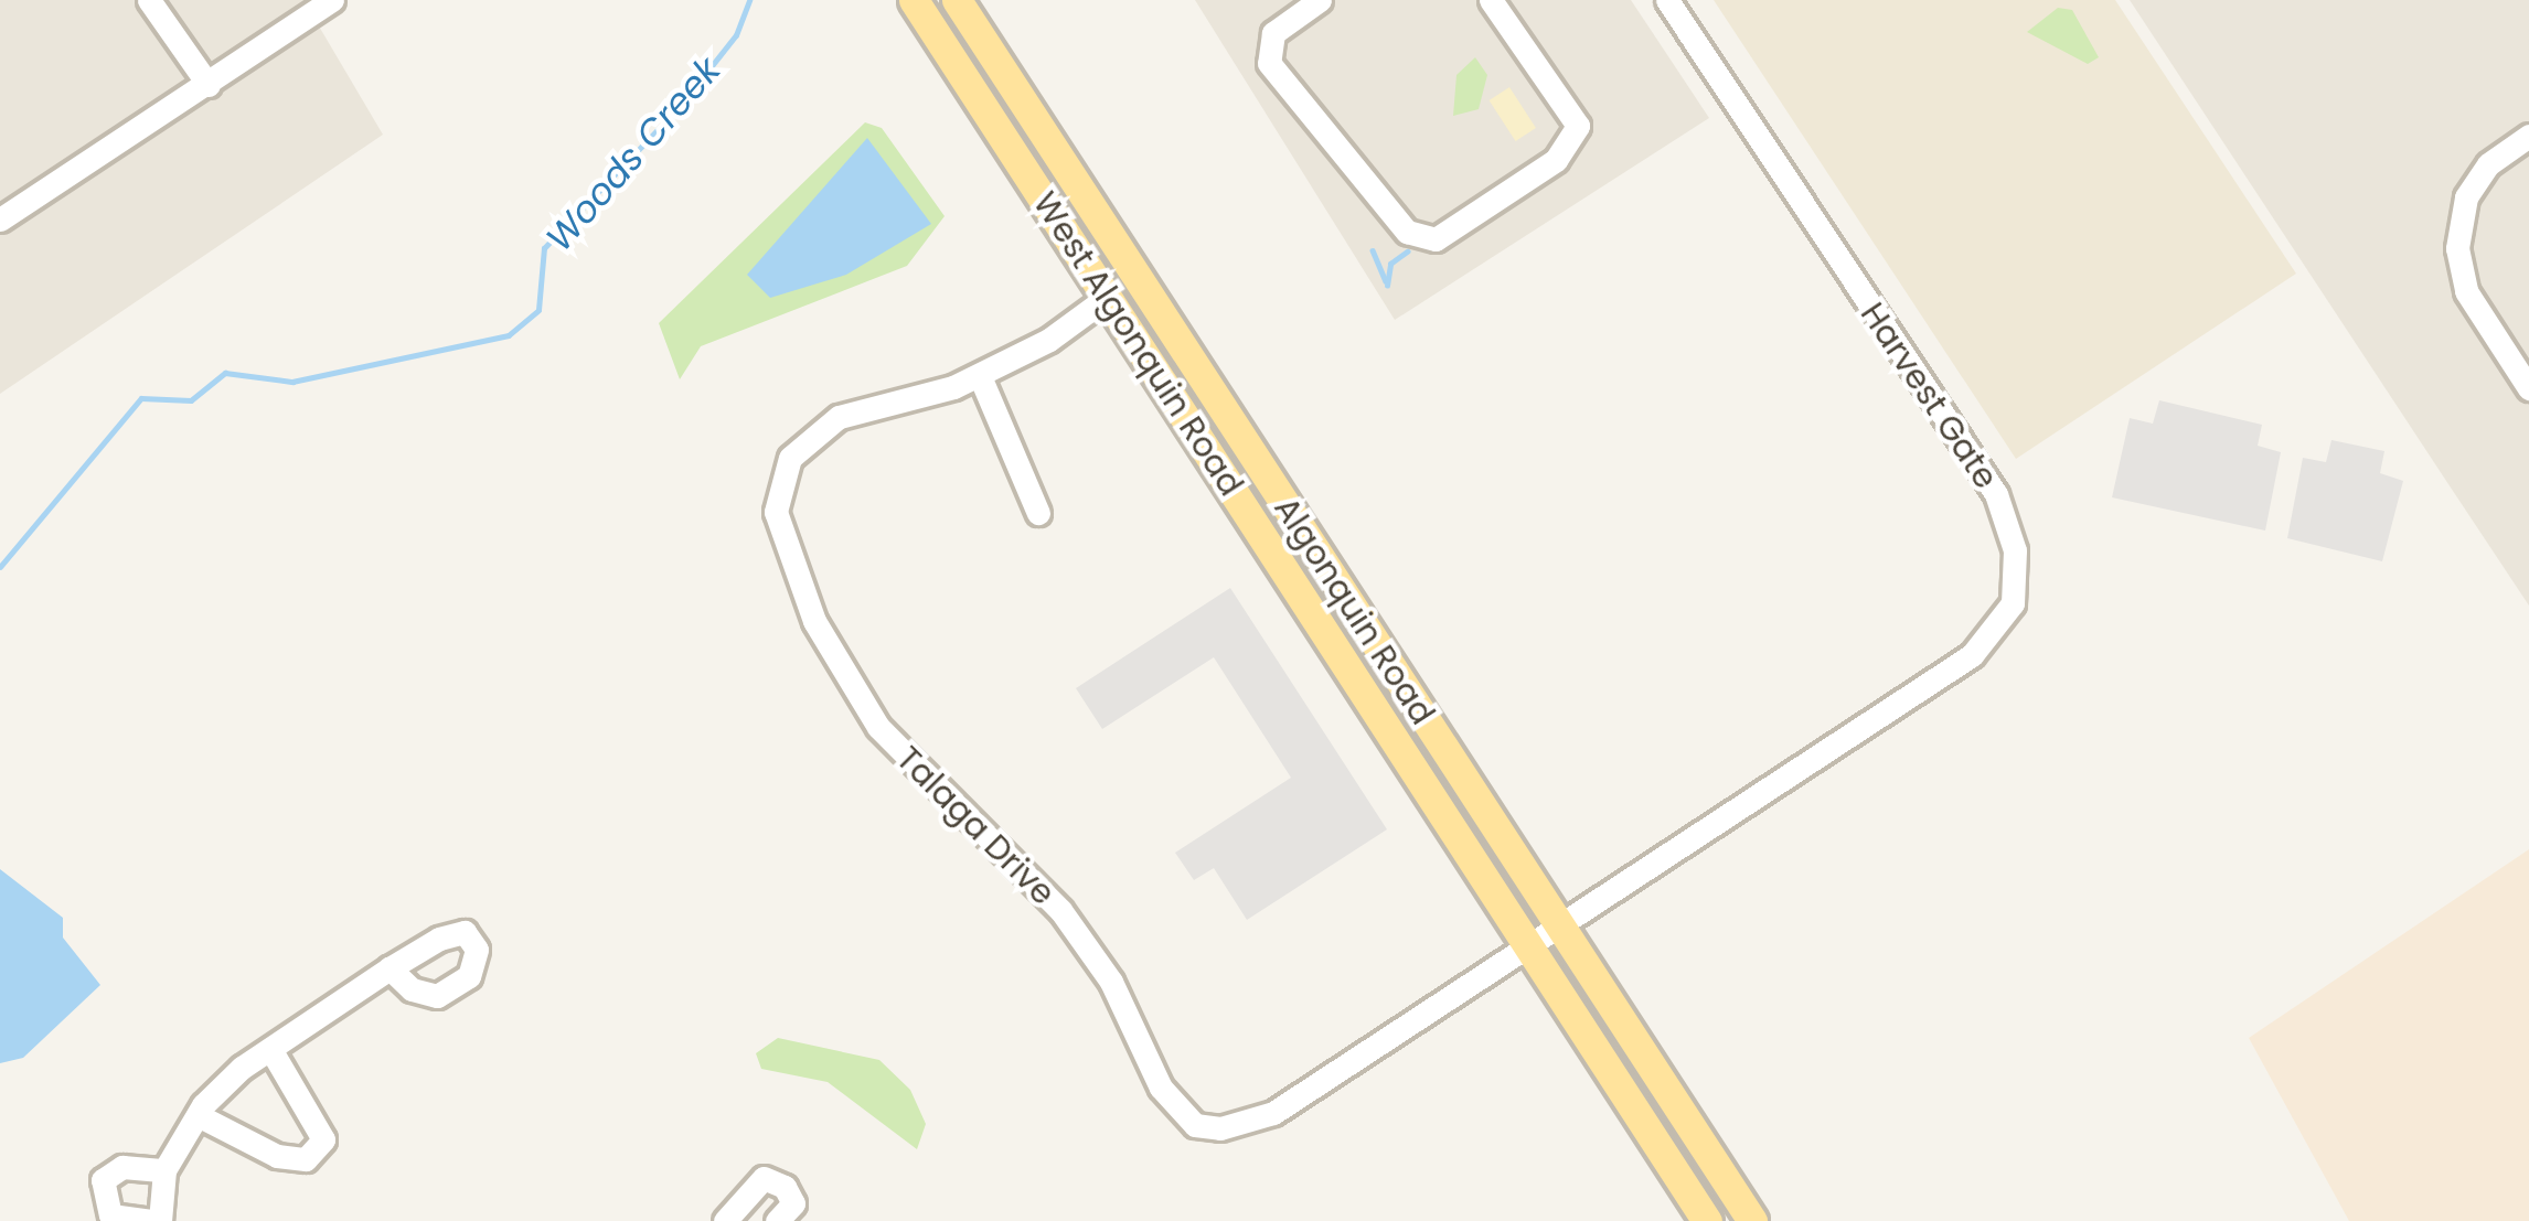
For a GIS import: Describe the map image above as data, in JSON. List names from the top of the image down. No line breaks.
{"streets":{"main road":["West Algonquin Road","Algonquin Road"],"street":["Harvest Gate","Talaga Drive"]},"crossings":[["West Algonquin Road","Talaga Drive"],["Harvest Gate","Algonquin Road"],["Harvest Gate","Talaga Drive"],["Algonquin Road","Talaga Drive"]],"water":["Woods Creek"]}
